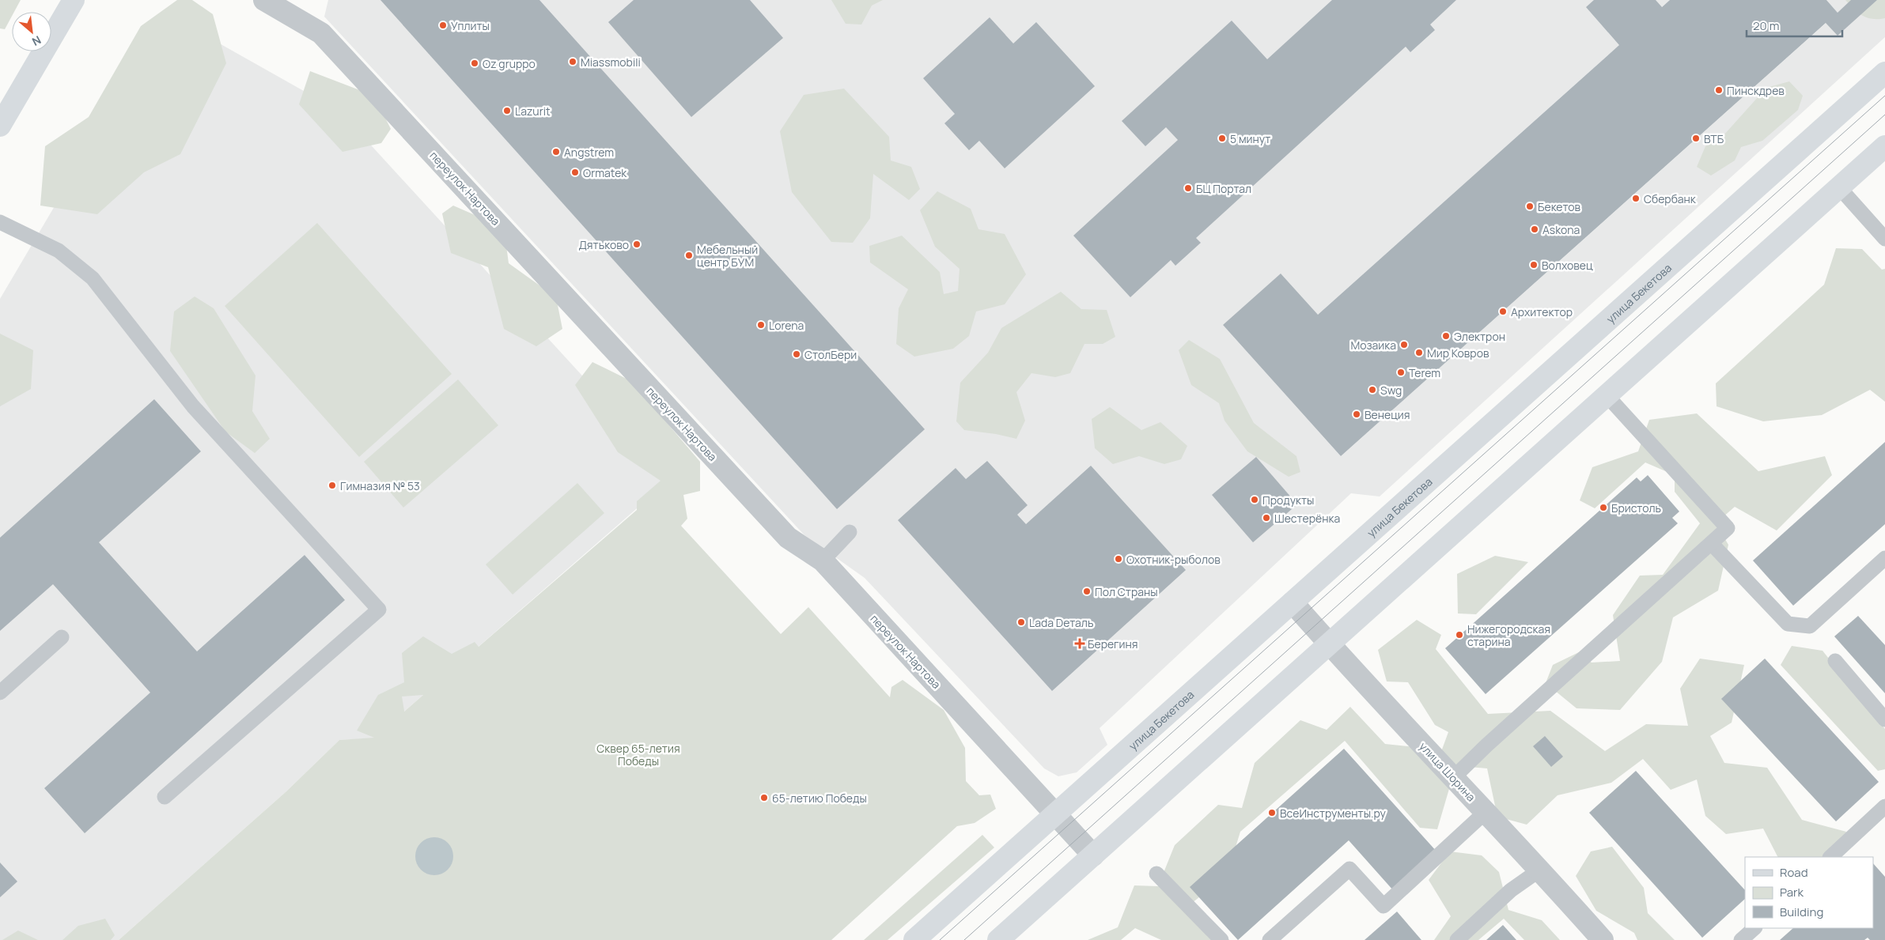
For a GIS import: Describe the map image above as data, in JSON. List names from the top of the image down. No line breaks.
{"streets":{"main road":["улица Бекетова"],"street":["переулок Нартова","улица Шорина"]},"crossings":[["переулок Нартова","улица Бекетова"],["улица Бекетова","улица Шорина"]],"parks":["Сквер 65-летия Победы"],"places":{"other":["Уплиты","Miassmobili","Oz gruppo","Пинскдрев","Lazurit","5 минут","ВТБ","Angstrem","Ormatek","БЦ Портал","Сбербанк","Бекетов","Askona","Дятьково","Мебельный центр БУМ","Волховец","Архитектор","Lorena","Электрон","Мозаика","Мир Ковров","СтолБери","Terem","Swg","Венеция","Гимназия № 53","Продукты","Бристоль","Шестерёнка","Охотник-рыболов","Пол Страны","Lada Dеталь","Нижегородская старина","65-летию Победы","ВсеИнструменты.ру"],"health":["Берегиня"]},"legend":["Road","Park","Building"],"scale_bar":"20 m","north":"bottom right"}
